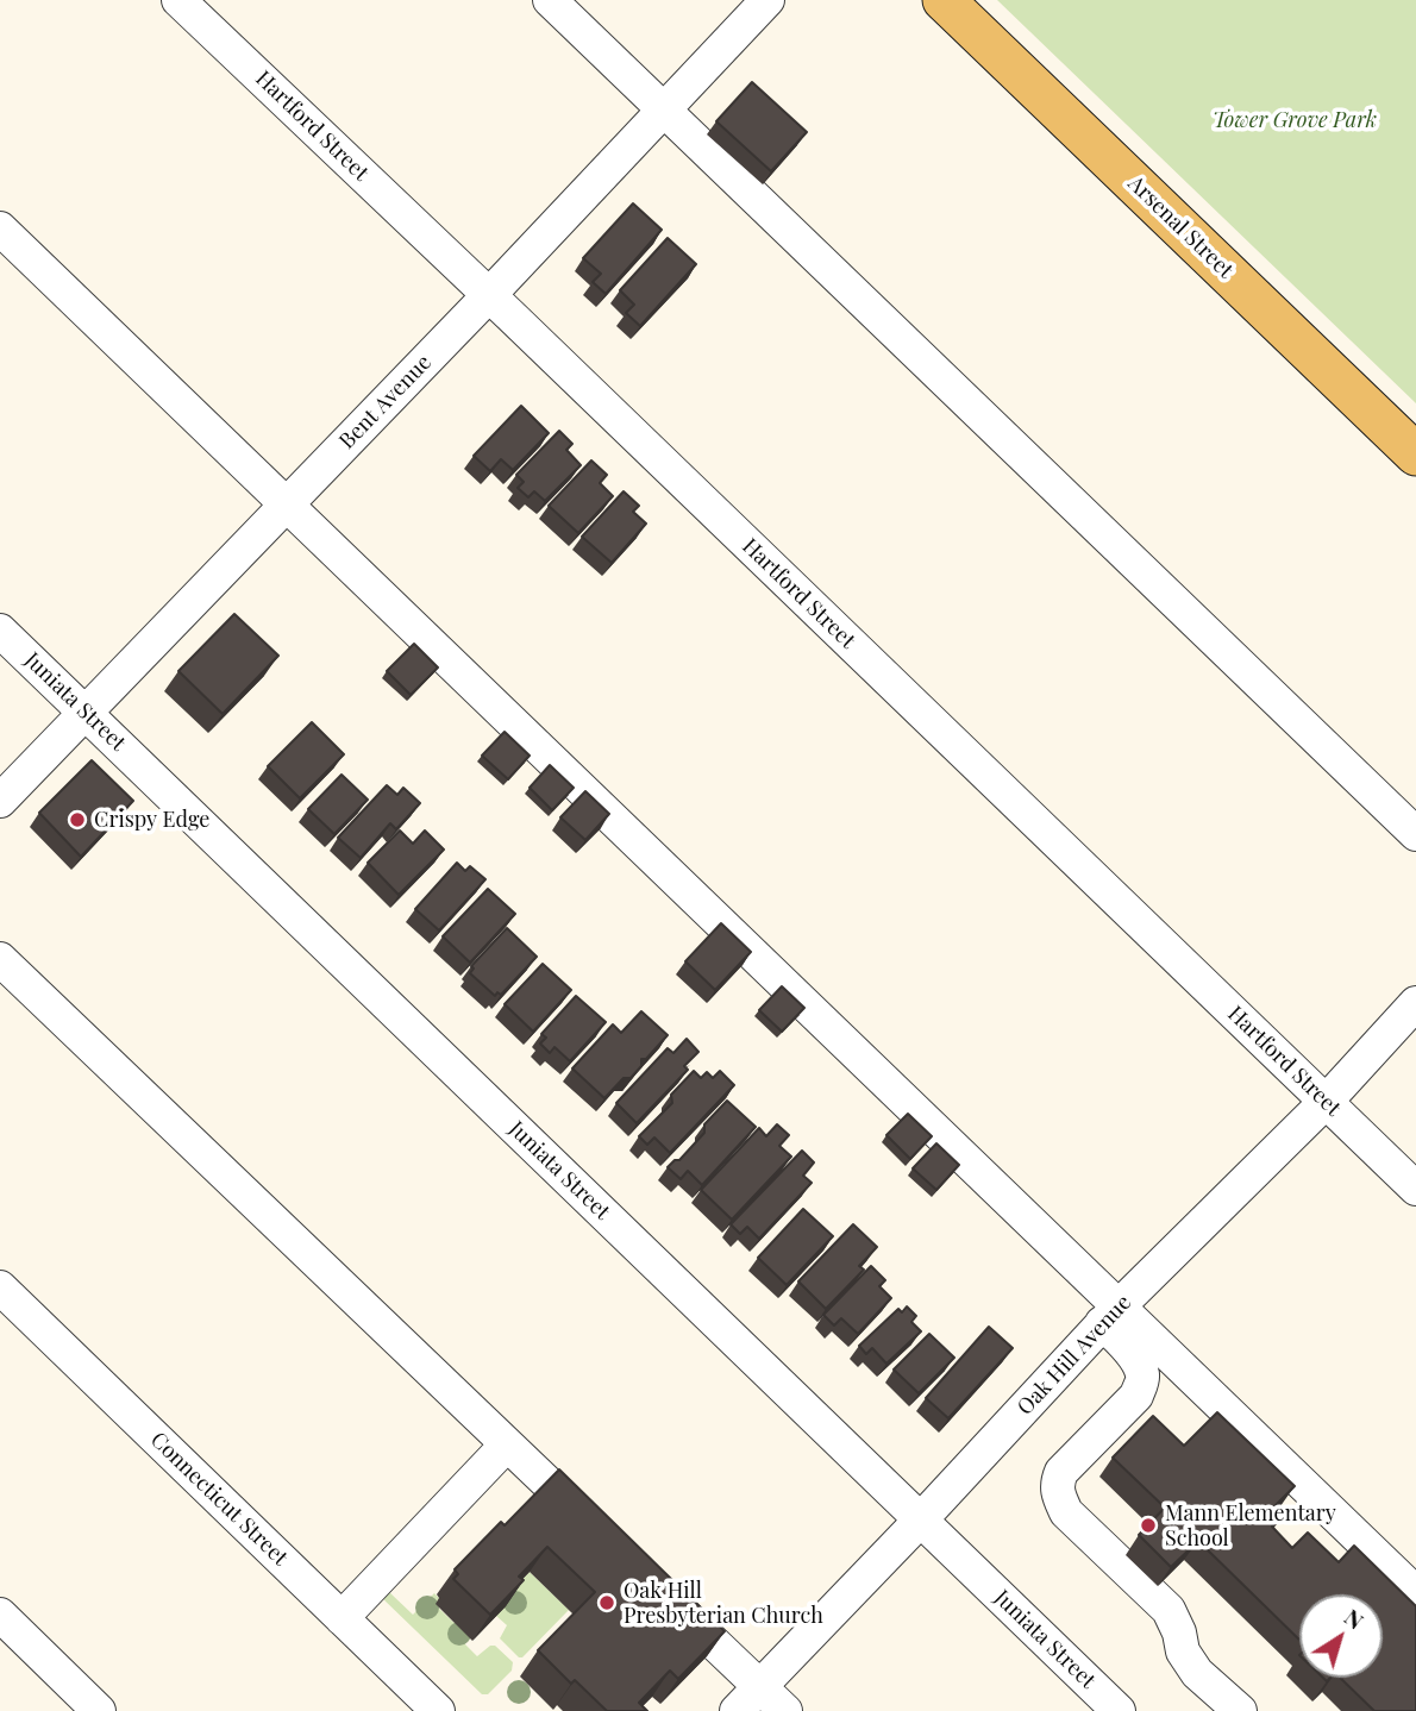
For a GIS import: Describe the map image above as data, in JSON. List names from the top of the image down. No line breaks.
{"streets":{"main road":["Arsenal Street"],"street":["Hartford Street","Bent Avenue","Juniata Street","Oak Hill Avenue","Connecticut Street"]},"crossings":[["Hartford Street","Bent Avenue"],["Hartford Street","Oak Hill Avenue"],["Bent Avenue","Juniata Street"],["Juniata Street","Oak Hill Avenue"]],"parks":["Tower Grove Park"],"places":["Crispy Edge","Mann Elementary School","Oak Hill Presbyterian Church"],"north":"top right"}
